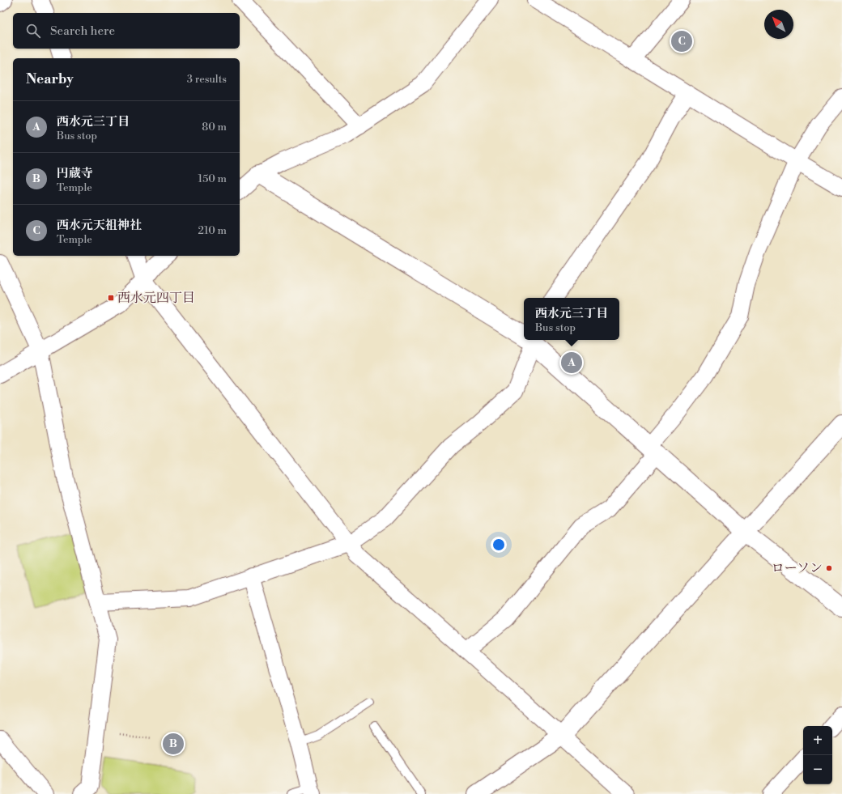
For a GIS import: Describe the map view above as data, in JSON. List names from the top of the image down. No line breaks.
{"places":{"transit":["西水元四丁目"],"other":["ローソン"]},"north":"top left","page":{"search":"Search here","pins":["C","A","B"],"heading":["Nearby","3 results"],"list":[{"mark":"A","name":"西水元三丁目","note":"Bus stop","value":"80 m"},{"mark":"B","name":"円蔵寺","note":"Temple","value":"150 m"},{"mark":"C","name":"西水元天祖神社","note":"Temple","value":"210 m"}],"popup":["西水元三丁目","Bus stop"],"map_buttons":["+","−"]}}
